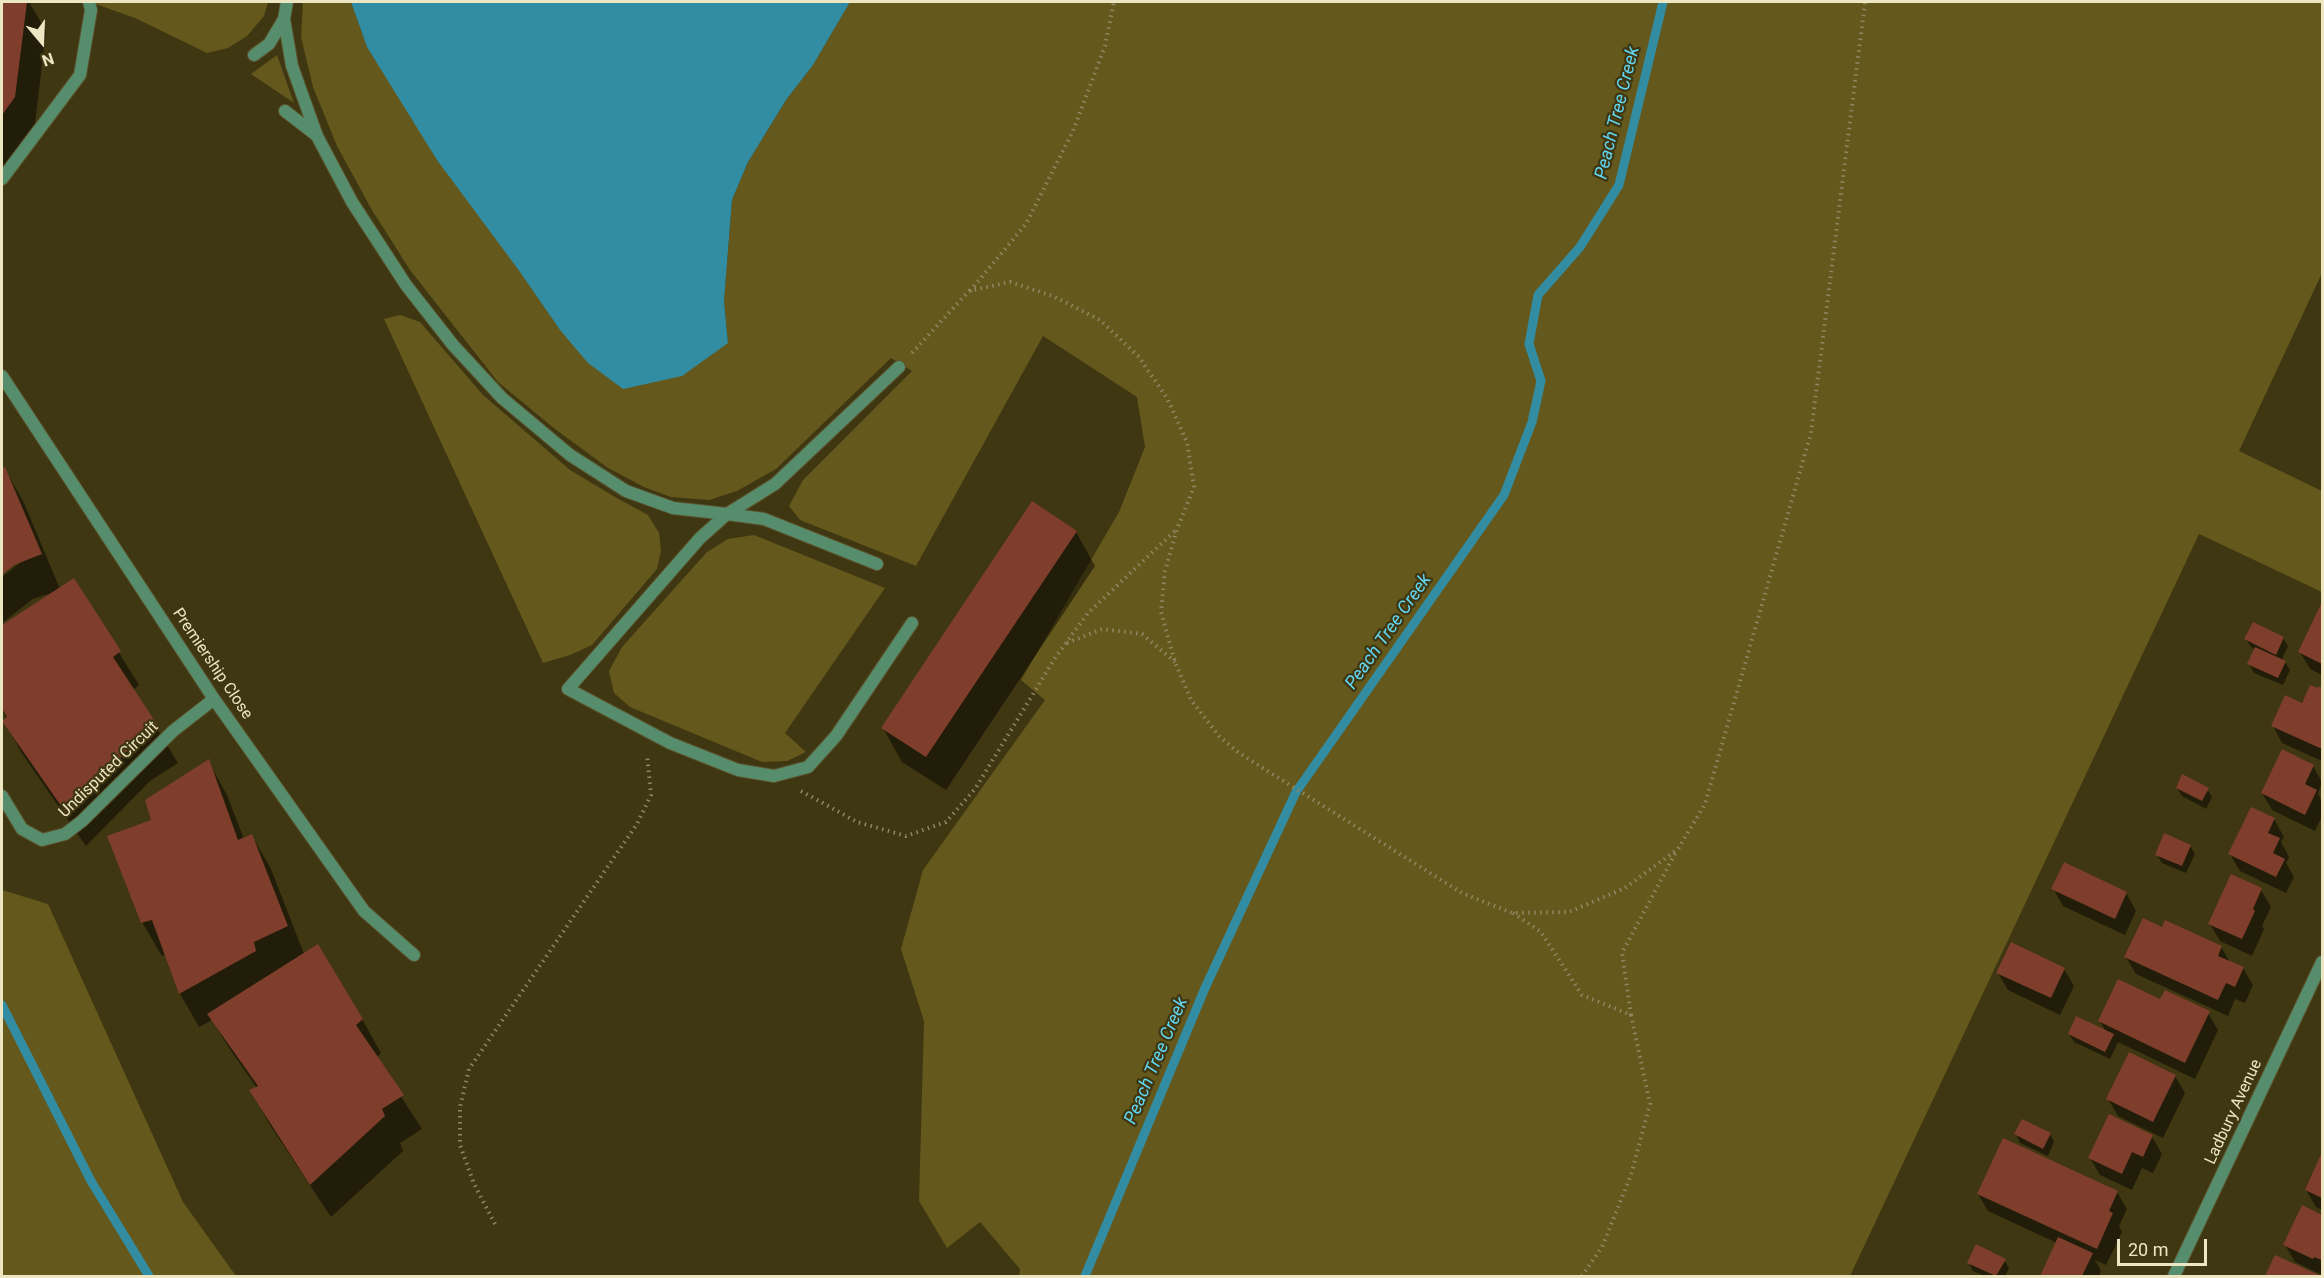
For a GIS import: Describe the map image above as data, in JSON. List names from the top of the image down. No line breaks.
{"streets":{"street":["Premiership Close","Undisputed Circuit","Ladbury Avenue"]},"crossings":[["Premiership Close","Undisputed Circuit"]],"water":["Peach Tree Creek"],"scale_bar":"20 m","north":"bottom"}
